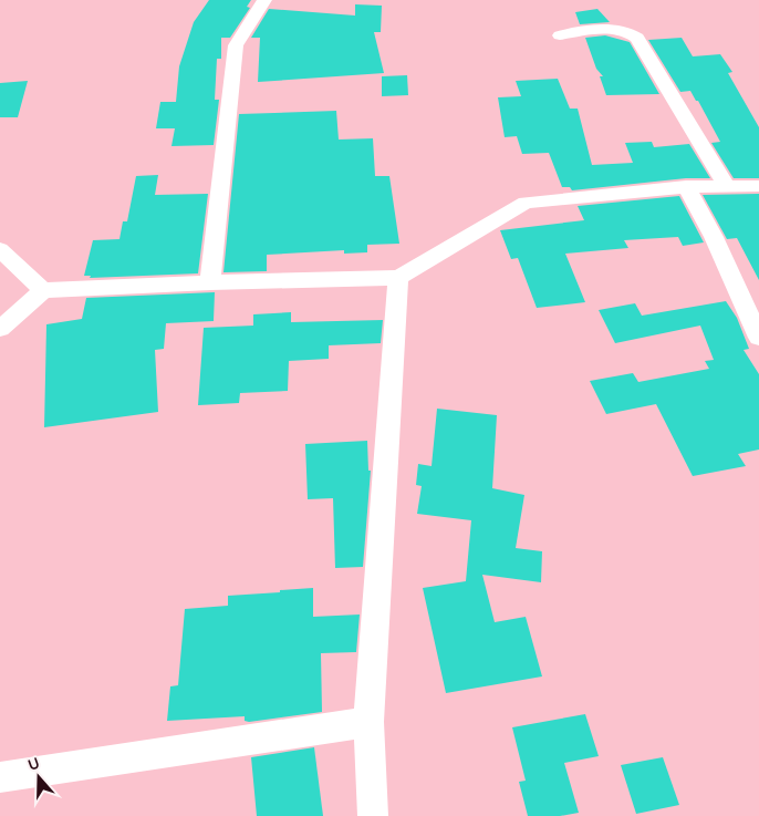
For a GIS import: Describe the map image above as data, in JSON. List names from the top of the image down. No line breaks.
{"north":"top"}
